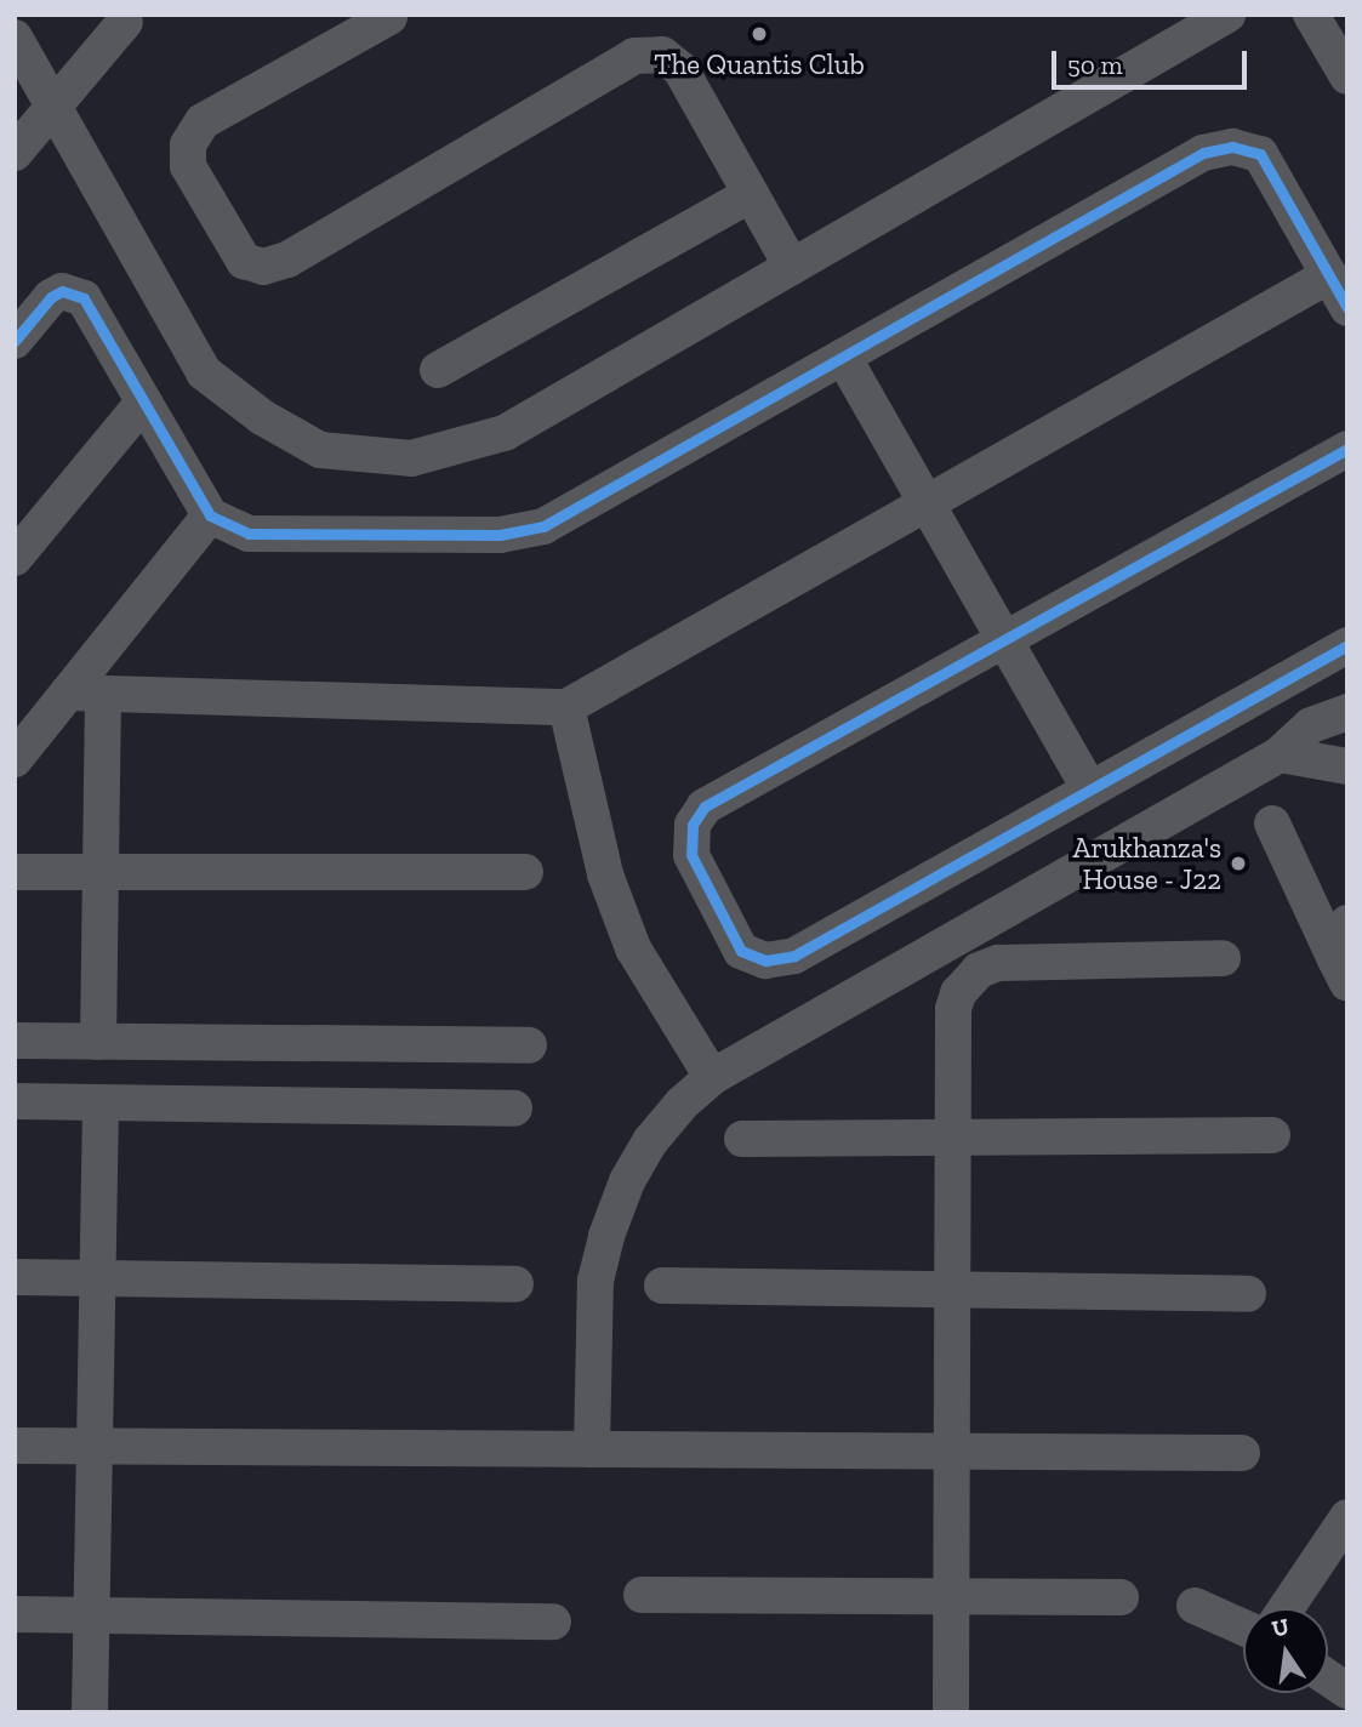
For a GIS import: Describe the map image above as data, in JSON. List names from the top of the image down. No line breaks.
{"places":["The Quantis Club","Arukhanza's House - J22"],"scale_bar":"50 m","north":"top"}
